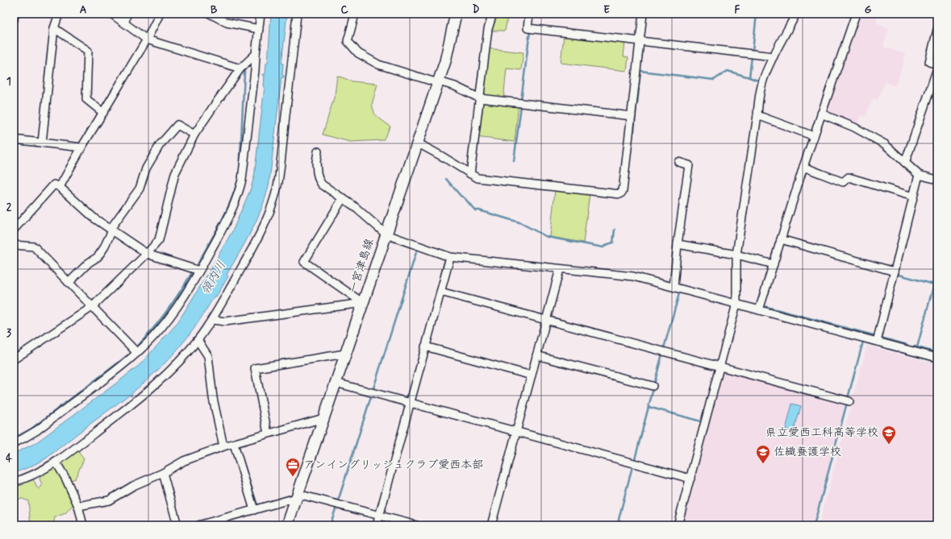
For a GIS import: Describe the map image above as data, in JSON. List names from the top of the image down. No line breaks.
{"streets":{"main road":["一宮津島線"]},"water":["領内川"],"places":{"school or university":["県立愛西工科高等学校","佐織養護学校"],"office":["アンイングリッシュクラブ愛西本部"]},"grid":{"columns":["A","B","C","D","E","F","G"],"rows":["1","2","3","4"]}}
